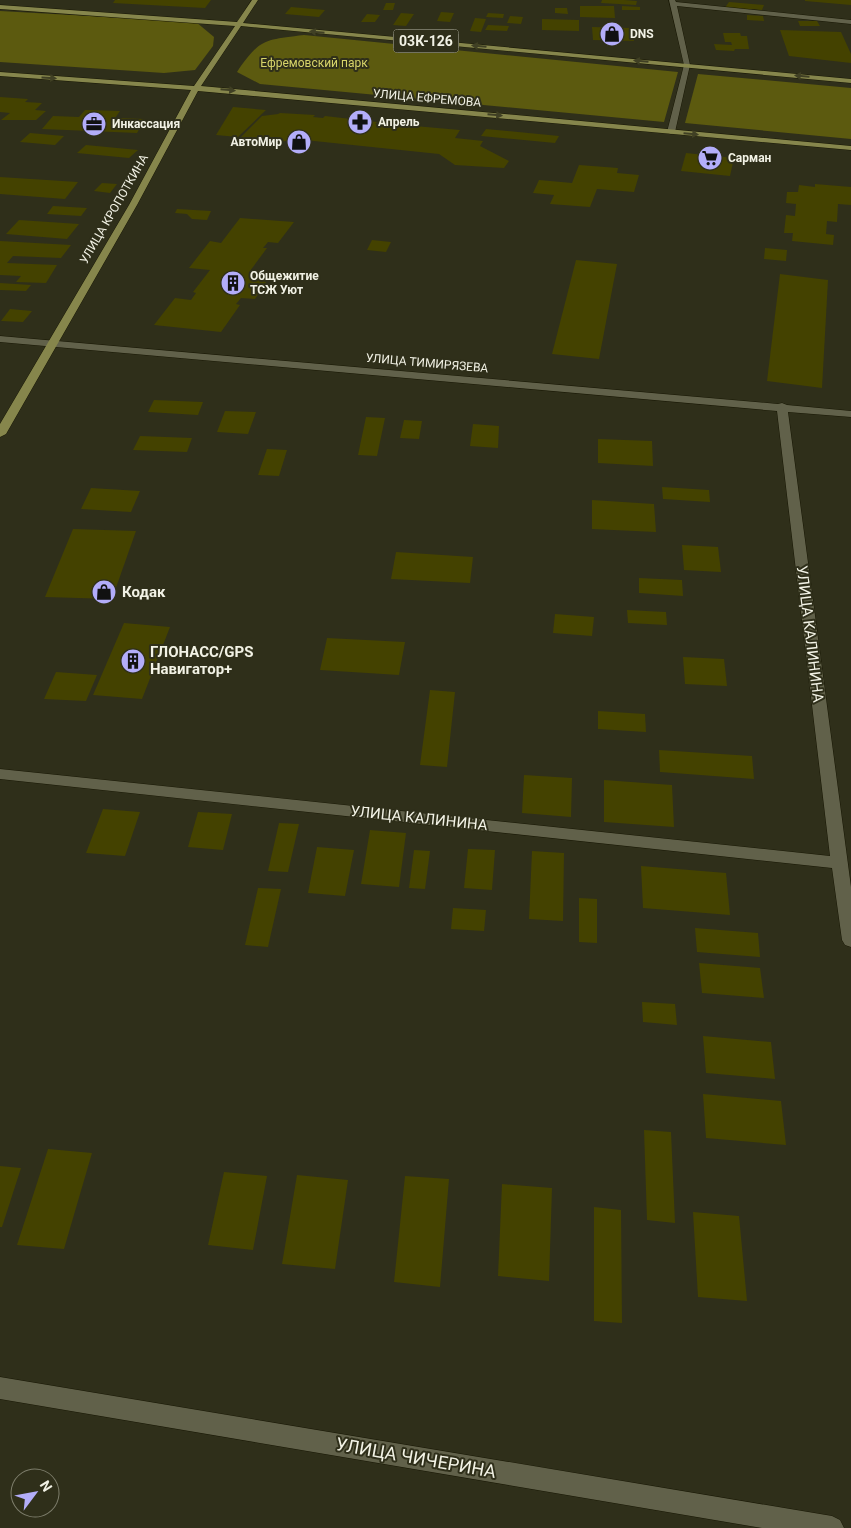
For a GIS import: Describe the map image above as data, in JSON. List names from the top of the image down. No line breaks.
{"streets":{"main road":["03К-126","УЛИЦА ЕФРЕМОВА","УЛИЦА КРОПОТКИНА"],"street":["УЛИЦА ТИМИРЯЗЕВА","УЛИЦА КАЛИНИНА","УЛИЦА ЧИЧЕРИНА"]},"crossings":[["03К-126","УЛИЦА КРОПОТКИНА"],["УЛИЦА ЕФРЕМОВА","УЛИЦА КРОПОТКИНА"],["УЛИЦА КРОПОТКИНА","УЛИЦА ТИМИРЯЗЕВА"],["УЛИЦА ТИМИРЯЗЕВА","УЛИЦА КАЛИНИНА"]],"parks":["Ефремовский парк"],"places":{"shop":["DNS","АвтоМир","Кодак"],"pharmacy":["Апрель"],"office":["Инкассация"],"supermarket":["Сарман"],"building":["Общежитие ТСЖ Уют","ГЛОНАСС/GPS Навигатор+"]},"north":"top right"}
